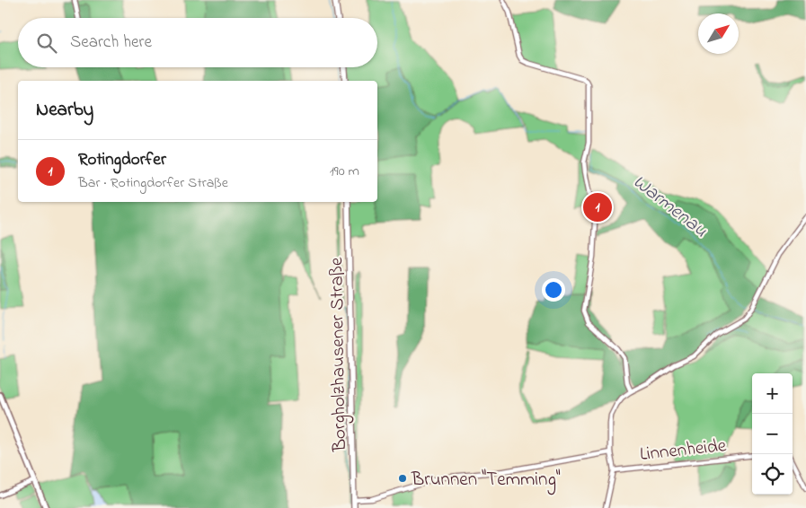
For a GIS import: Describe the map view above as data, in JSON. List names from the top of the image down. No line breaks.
{"streets":{"main road":["Borgholzhausener Straße"],"street":["Linnenheide"]},"water":["Warmenau"],"places":["Brunnen \"Temming\""],"north":"top right","page":{"search":"Search here","heading":"Nearby","list":[{"mark":"1","name":"Rotingdorfer","note":"Bar · Rotingdorfer Straße","value":"190 m"}],"pins":"1","map_buttons":["+","−"]}}
